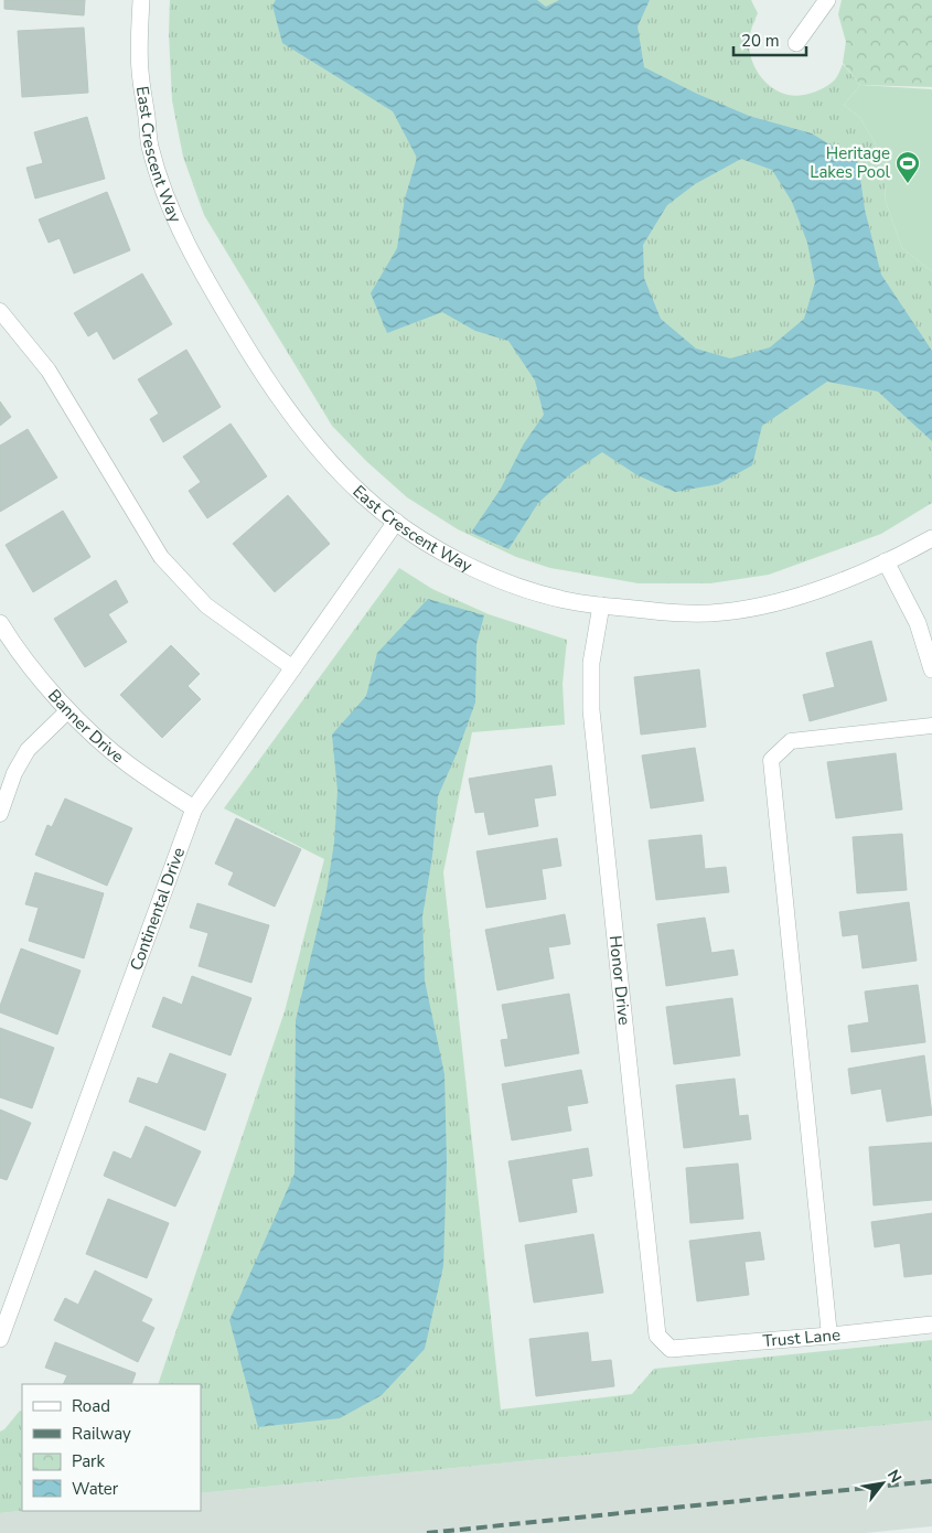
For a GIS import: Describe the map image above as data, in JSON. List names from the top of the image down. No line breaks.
{"streets":{"street":["East Crescent Way","Banner Drive","Continental Drive","Honor Drive","Trust Lane"]},"crossings":[["East Crescent Way","Continental Drive"],["East Crescent Way","Honor Drive"],["Banner Drive","Continental Drive"],["Honor Drive","Trust Lane"]],"places":{"sports":["Heritage Lakes Pool"]},"legend":["Road","Railway","Park","Water"],"scale_bar":"20 m","north":"top right"}
